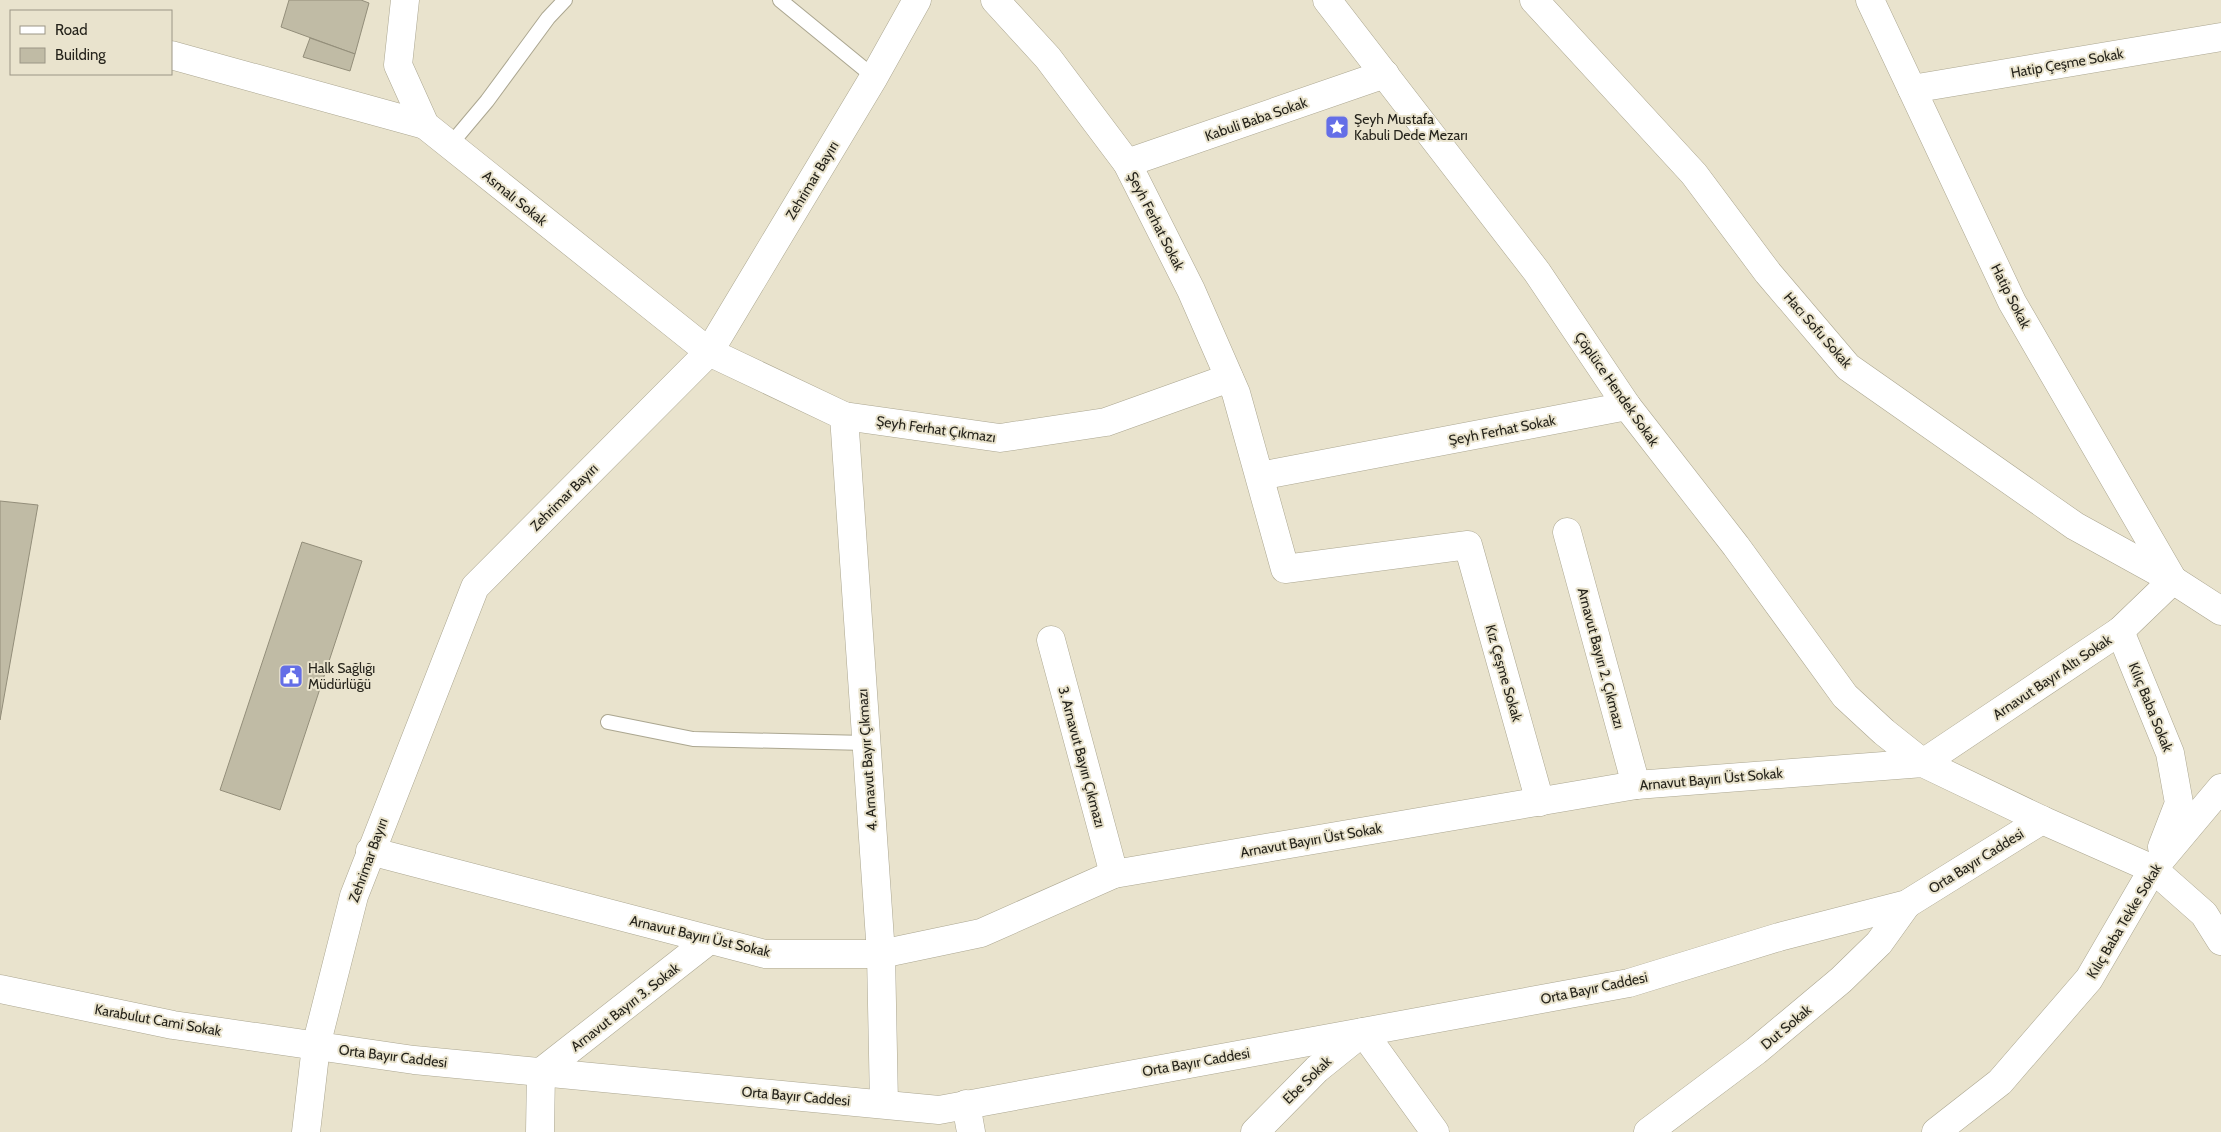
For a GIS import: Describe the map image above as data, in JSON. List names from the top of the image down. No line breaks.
{"streets":{"street":["Hatip Çeşme Sokak","Kabuli Baba Sokak","Zehrimar Bayırı","Asmalı Sokak","Şeyh Ferhat Sokak","Hatip Sokak","Hacı Sofu Sokak","Çöplüce Hendek Sokak","Şeyh Ferhat Çıkmazı","Arnavut Bayırı 2. Çıkmazı","Kız Çeşme Sokak","Arnavut Bayır Altı Sokak","Kılıç Baba Sokak","3. Arnavut Bayırı Çıkmazı","4. Arnavut Bayır Çıkmazı","Arnavut Bayırı Üst Sokak","Orta Bayır Caddesi","Kılıç Baba Tekke Sokak","Arnavut Bayırı 3. Sokak","Karabulut Cami Sokak","Dut Sokak","Ebe Sokak"]},"crossings":[["Hatip Çeşme Sokak","Hatip Sokak"],["Kabuli Baba Sokak","Şeyh Ferhat Sokak"],["Kabuli Baba Sokak","Çöplüce Hendek Sokak"],["Zehrimar Bayırı","Asmalı Sokak"],["Zehrimar Bayırı","Şeyh Ferhat Çıkmazı"],["Zehrimar Bayırı","Arnavut Bayırı Üst Sokak"],["Zehrimar Bayırı","Orta Bayır Caddesi"],["Zehrimar Bayırı","Karabulut Cami Sokak"],["Asmalı Sokak","Şeyh Ferhat Çıkmazı"],["Şeyh Ferhat Sokak","Çöplüce Hendek Sokak"],["Şeyh Ferhat Sokak","Şeyh Ferhat Çıkmazı"],["Şeyh Ferhat Sokak","Kız Çeşme Sokak"],["Hatip Sokak","Hacı Sofu Sokak"],["Hatip Sokak","Arnavut Bayır Altı Sokak"],["Hacı Sofu Sokak","Arnavut Bayır Altı Sokak"],["Çöplüce Hendek Sokak","Arnavut Bayır Altı Sokak"],["Çöplüce Hendek Sokak","Arnavut Bayırı Üst Sokak"],["Şeyh Ferhat Çıkmazı","4. Arnavut Bayır Çıkmazı"],["Arnavut Bayırı 2. Çıkmazı","Arnavut Bayırı Üst Sokak"],["Kız Çeşme Sokak","Arnavut Bayırı Üst Sokak"],["Arnavut Bayır Altı Sokak","Kılıç Baba Sokak"],["Arnavut Bayır Altı Sokak","Arnavut Bayırı Üst Sokak"],["Kılıç Baba Sokak","Arnavut Bayırı Üst Sokak"],["Kılıç Baba Sokak","Kılıç Baba Tekke Sokak"],["3. Arnavut Bayırı Çıkmazı","Arnavut Bayırı Üst Sokak"],["4. Arnavut Bayır Çıkmazı","Arnavut Bayırı Üst Sokak"],["4. Arnavut Bayır Çıkmazı","Orta Bayır Caddesi"],["Arnavut Bayırı Üst Sokak","Orta Bayır Caddesi"],["Arnavut Bayırı Üst Sokak","Kılıç Baba Tekke Sokak"],["Arnavut Bayırı Üst Sokak","Arnavut Bayırı 3. Sokak"],["Orta Bayır Caddesi","Arnavut Bayırı 3. Sokak"],["Orta Bayır Caddesi","Karabulut Cami Sokak"],["Orta Bayır Caddesi","Dut Sokak"],["Orta Bayır Caddesi","Ebe Sokak"]],"places":{"place":["Şeyh Mustafa Kabuli Dede Mezarı"],"public building":["Halk Sağlığı Müdürlüğü"]},"legend":["Road","Building"]}
